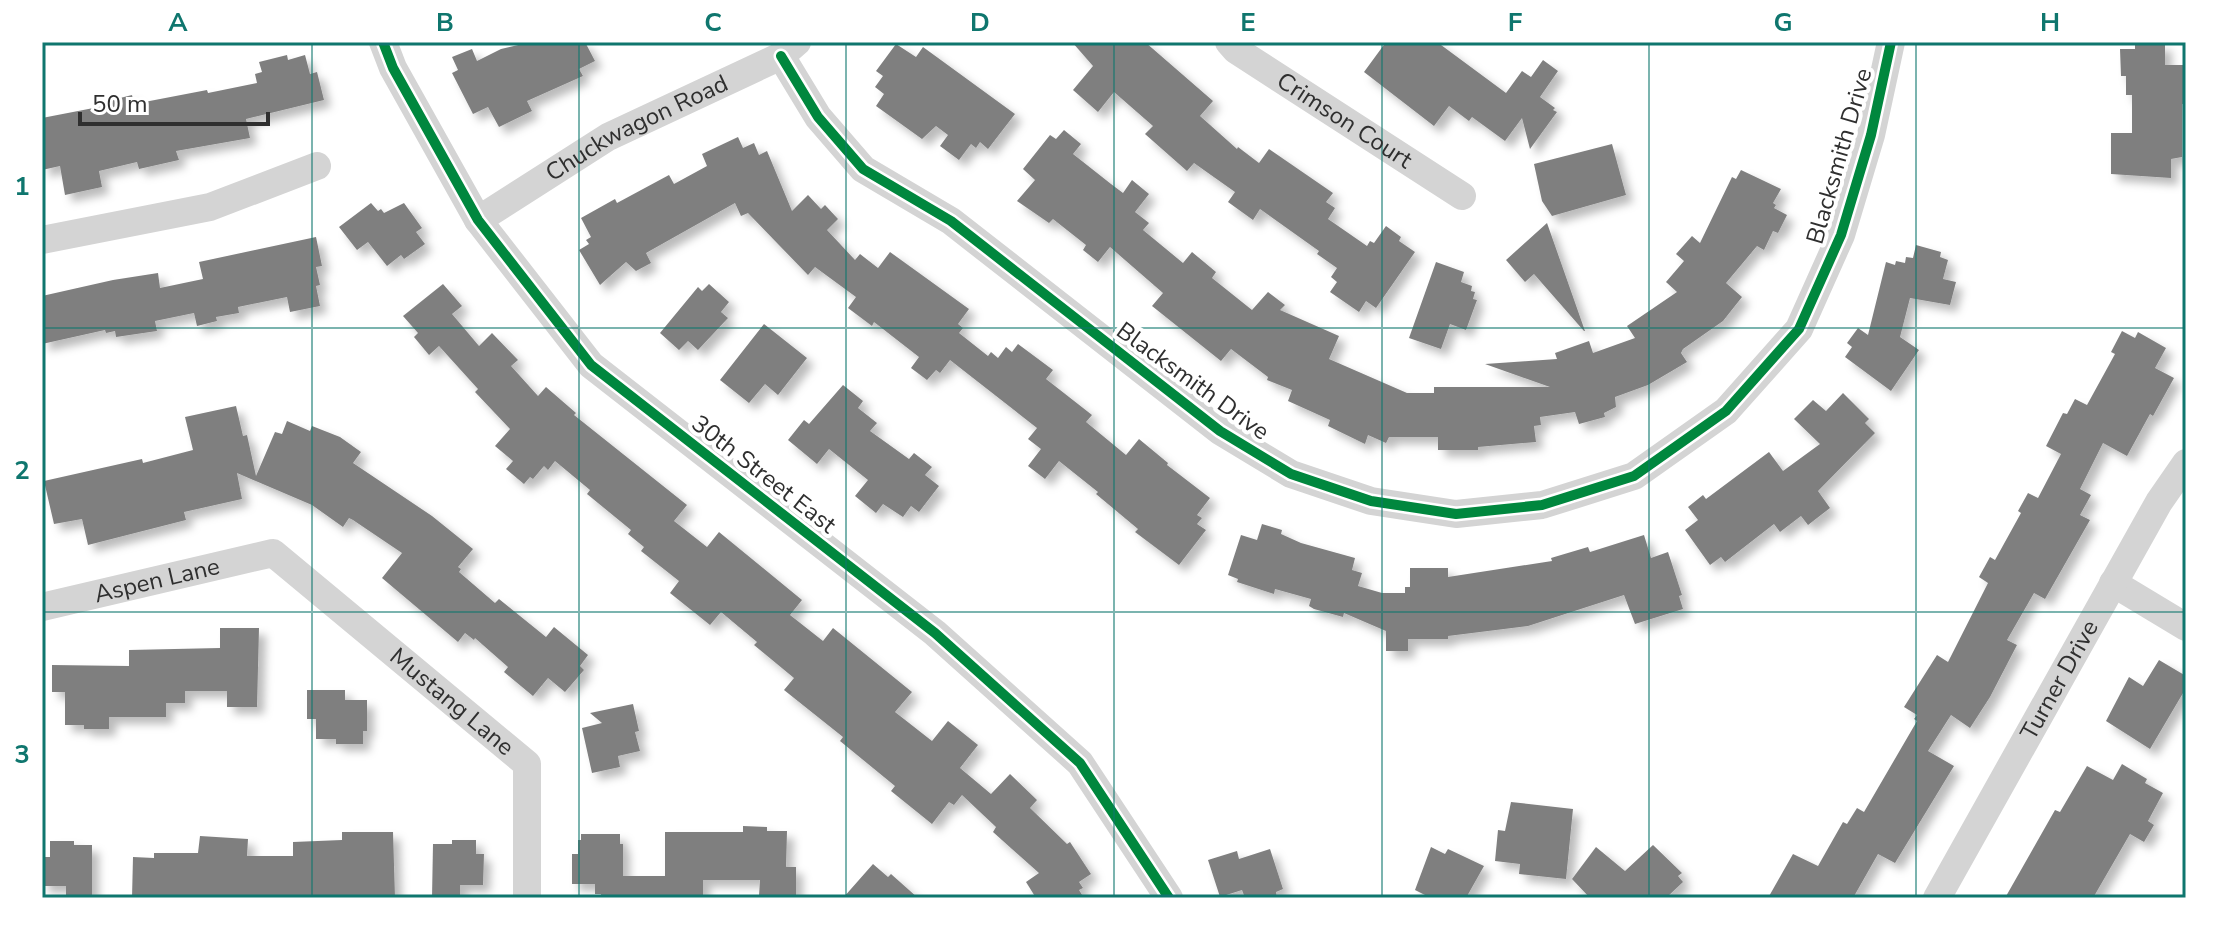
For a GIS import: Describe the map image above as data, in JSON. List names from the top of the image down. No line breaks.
{"streets":{"street":["Crimson Court","Chuckwagon Road","Blacksmith Drive","30th Street East","Aspen Lane","Turner Drive","Mustang Lane"]},"crossings":[["Chuckwagon Road","Blacksmith Drive"],["Chuckwagon Road","30th Street East"],["Aspen Lane","Mustang Lane"]],"scale_bar":"50 m","grid":{"columns":["A","B","C","D","E","F","G","H"],"rows":["1","2","3"]}}
